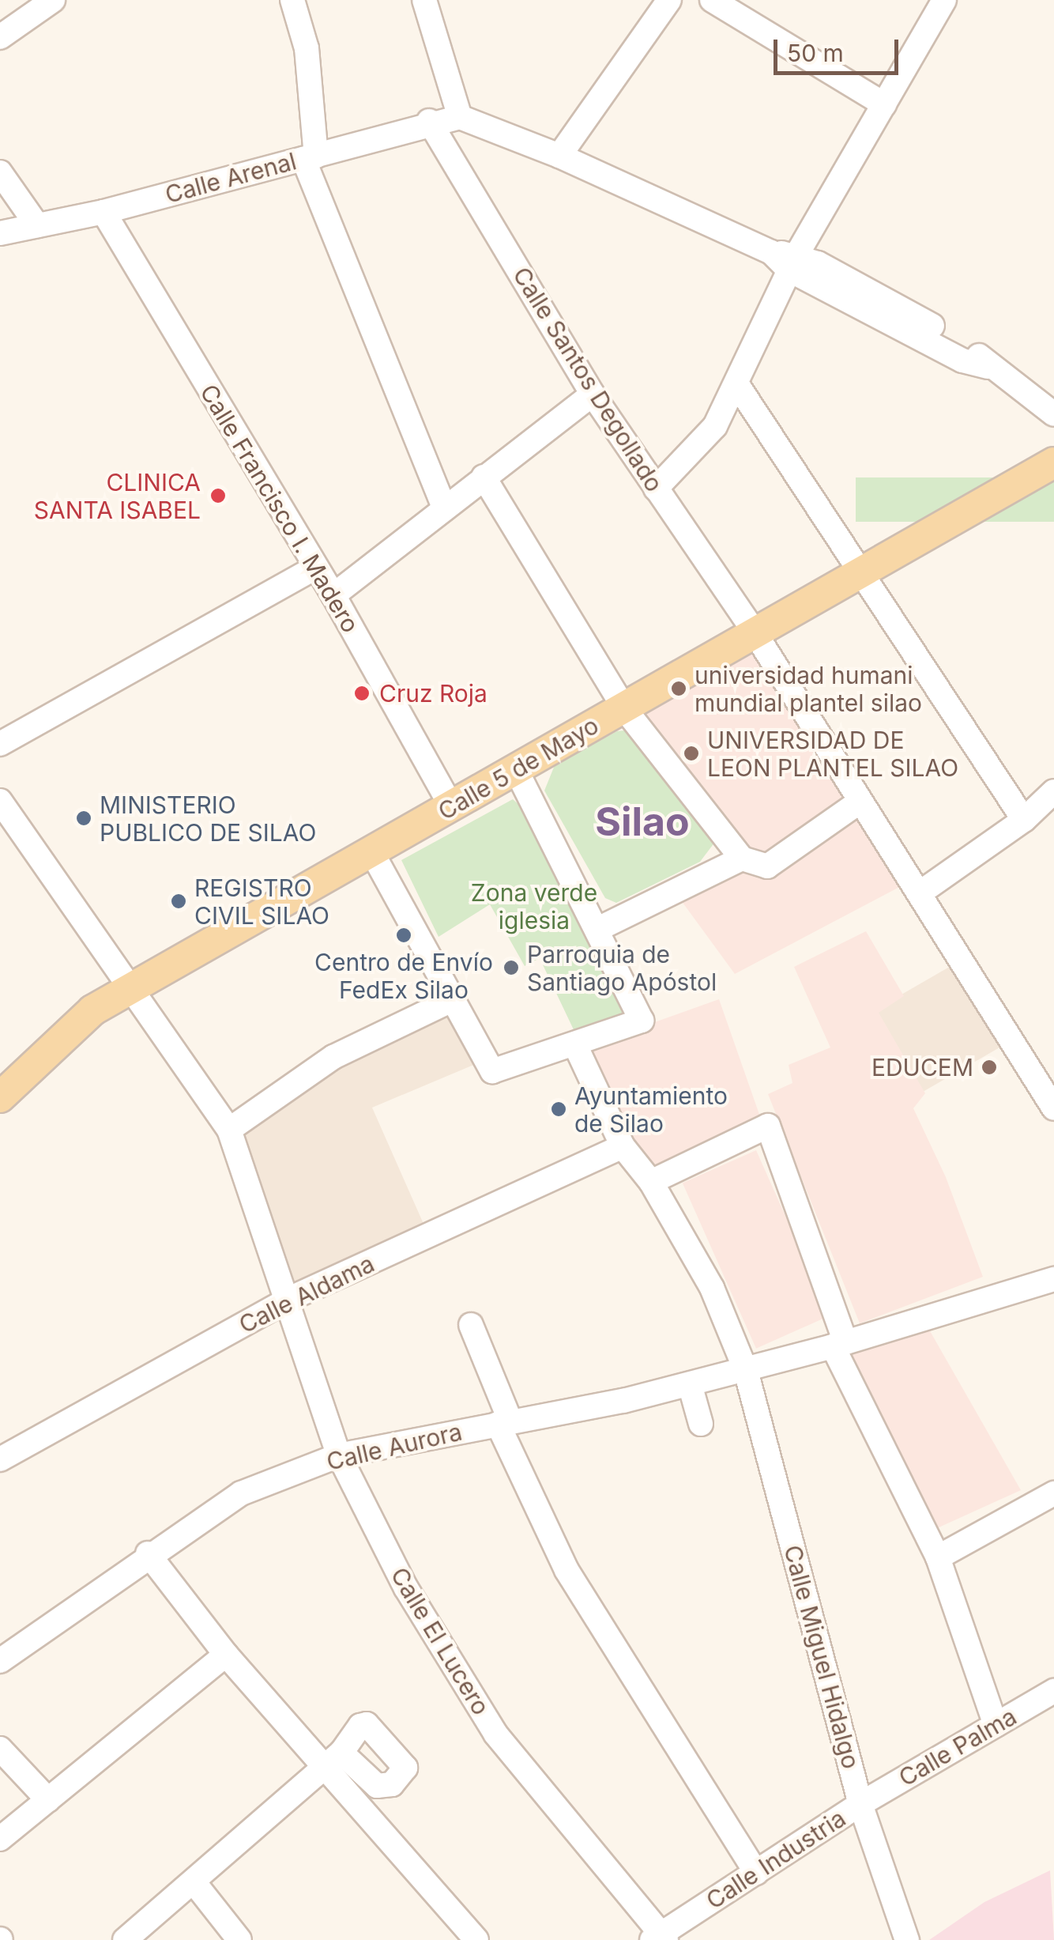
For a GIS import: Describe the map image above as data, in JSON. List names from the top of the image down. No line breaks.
{"streets":{"main road":["Calle 5 de Mayo"],"street":["Calle Arenal","Calle Santos Degollado","Calle Francisco I. Madero","Calle Aldama","Calle Aurora","Calle El Lucero","Calle Miguel Hidalgo","Calle Palma","Calle Industria"]},"crossings":[["Calle Arenal","Calle Santos Degollado"],["Calle Arenal","Calle Francisco I. Madero"],["Calle Santos Degollado","Calle 5 de Mayo"],["Calle Francisco I. Madero","Calle 5 de Mayo"],["Calle 5 de Mayo","Calle El Lucero"],["Calle Aldama","Calle El Lucero"],["Calle Aldama","Calle Miguel Hidalgo"],["Calle Aurora","Calle El Lucero"],["Calle Aurora","Calle Miguel Hidalgo"],["Calle El Lucero","Calle Industria"],["Calle Miguel Hidalgo","Calle Palma"],["Calle Miguel Hidalgo","Calle Industria"],["Calle Palma","Calle Industria"]],"districts":["Silao"],"parks":["Zona verde iglesia"],"places":["CLINICA SANTA ISABEL","universidad humani mundial plantel silao","Cruz Roja","UNIVERSIDAD DE LEON PLANTEL SILAO","MINISTERIO PUBLICO DE SILAO","REGISTRO CIVIL SILAO","Centro de Envío FedEx Silao","Parroquia de Santiago Apóstol","EDUCEM","Ayuntamiento de Silao"],"scale_bar":"50 m"}
